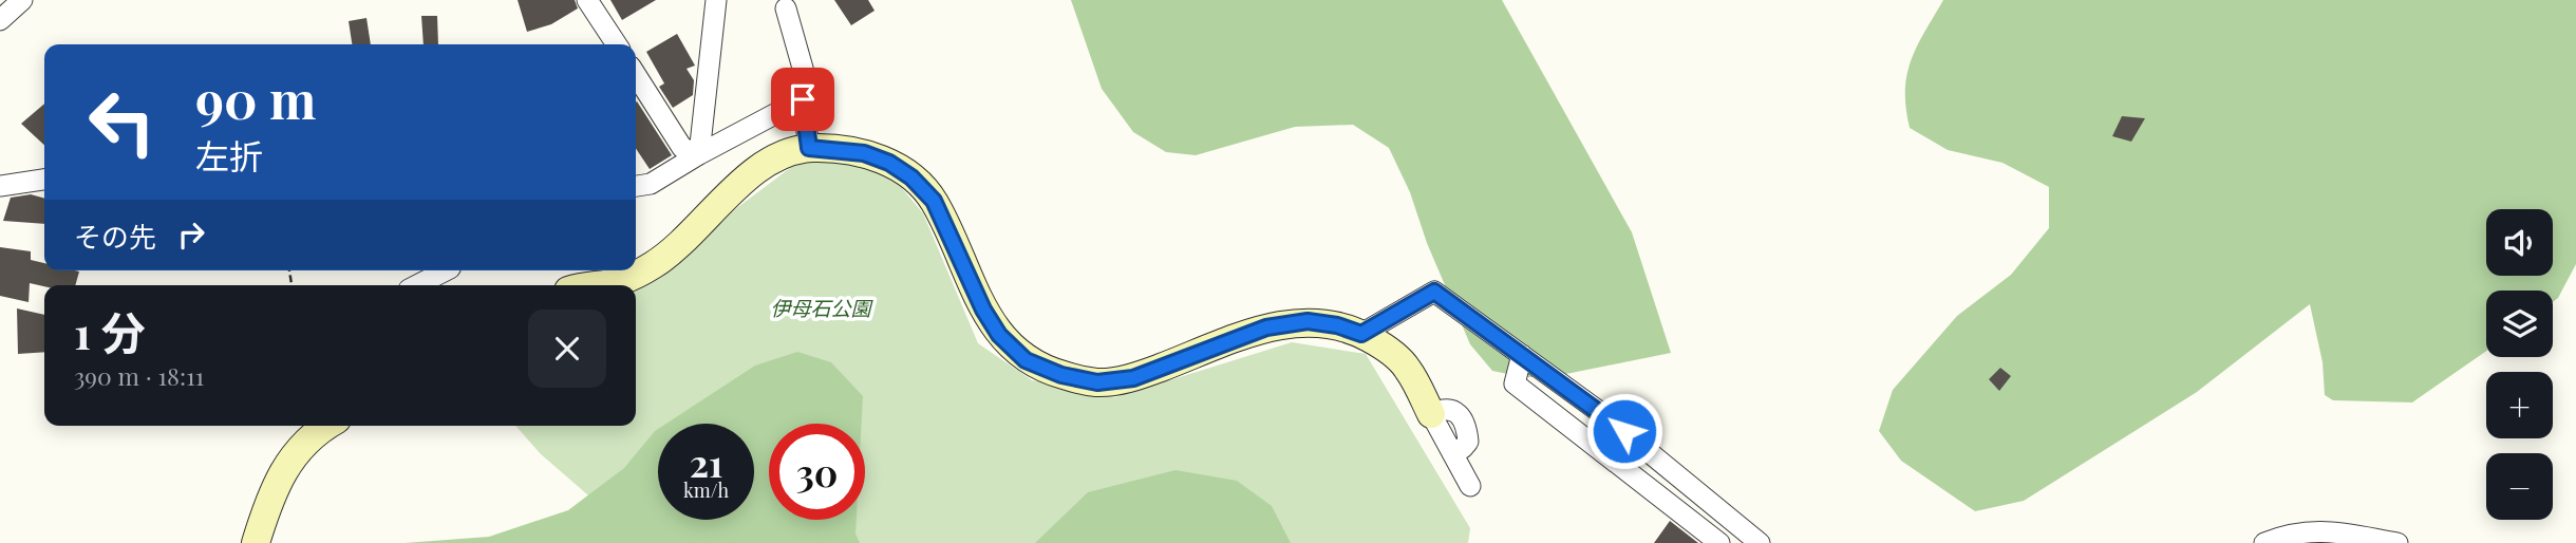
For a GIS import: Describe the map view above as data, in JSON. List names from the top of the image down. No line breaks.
{"parks":["伊母石公園"],"page":{"turn":["90 m","左折"],"then":"その先","map_buttons":["+","−"],"heading":["1 分","390 m · 18:11"],"speed":"21 km/h","limit":"30"}}
